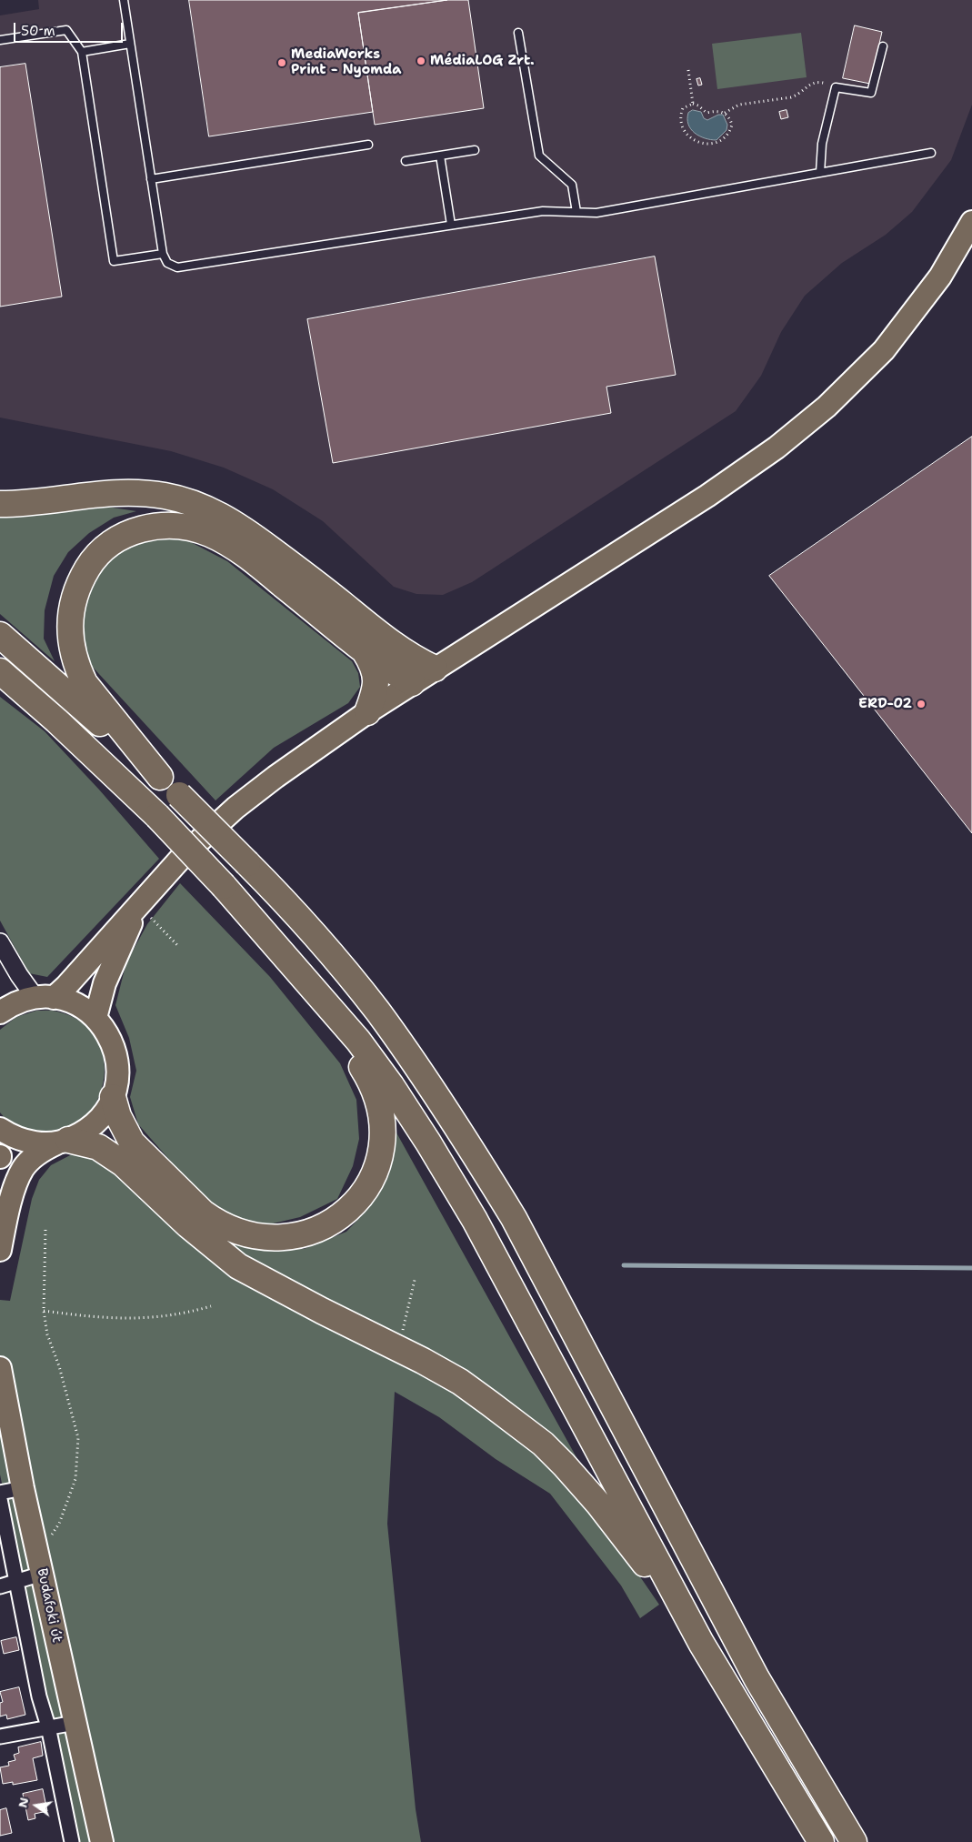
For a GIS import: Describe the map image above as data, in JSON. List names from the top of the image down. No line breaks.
{"streets":{"main road":["Budafoki út"]},"places":["MédiaLOG Zrt.","MediaWorks Print - Nyomda","ERD-02"],"scale_bar":"50 m","north":"left"}
